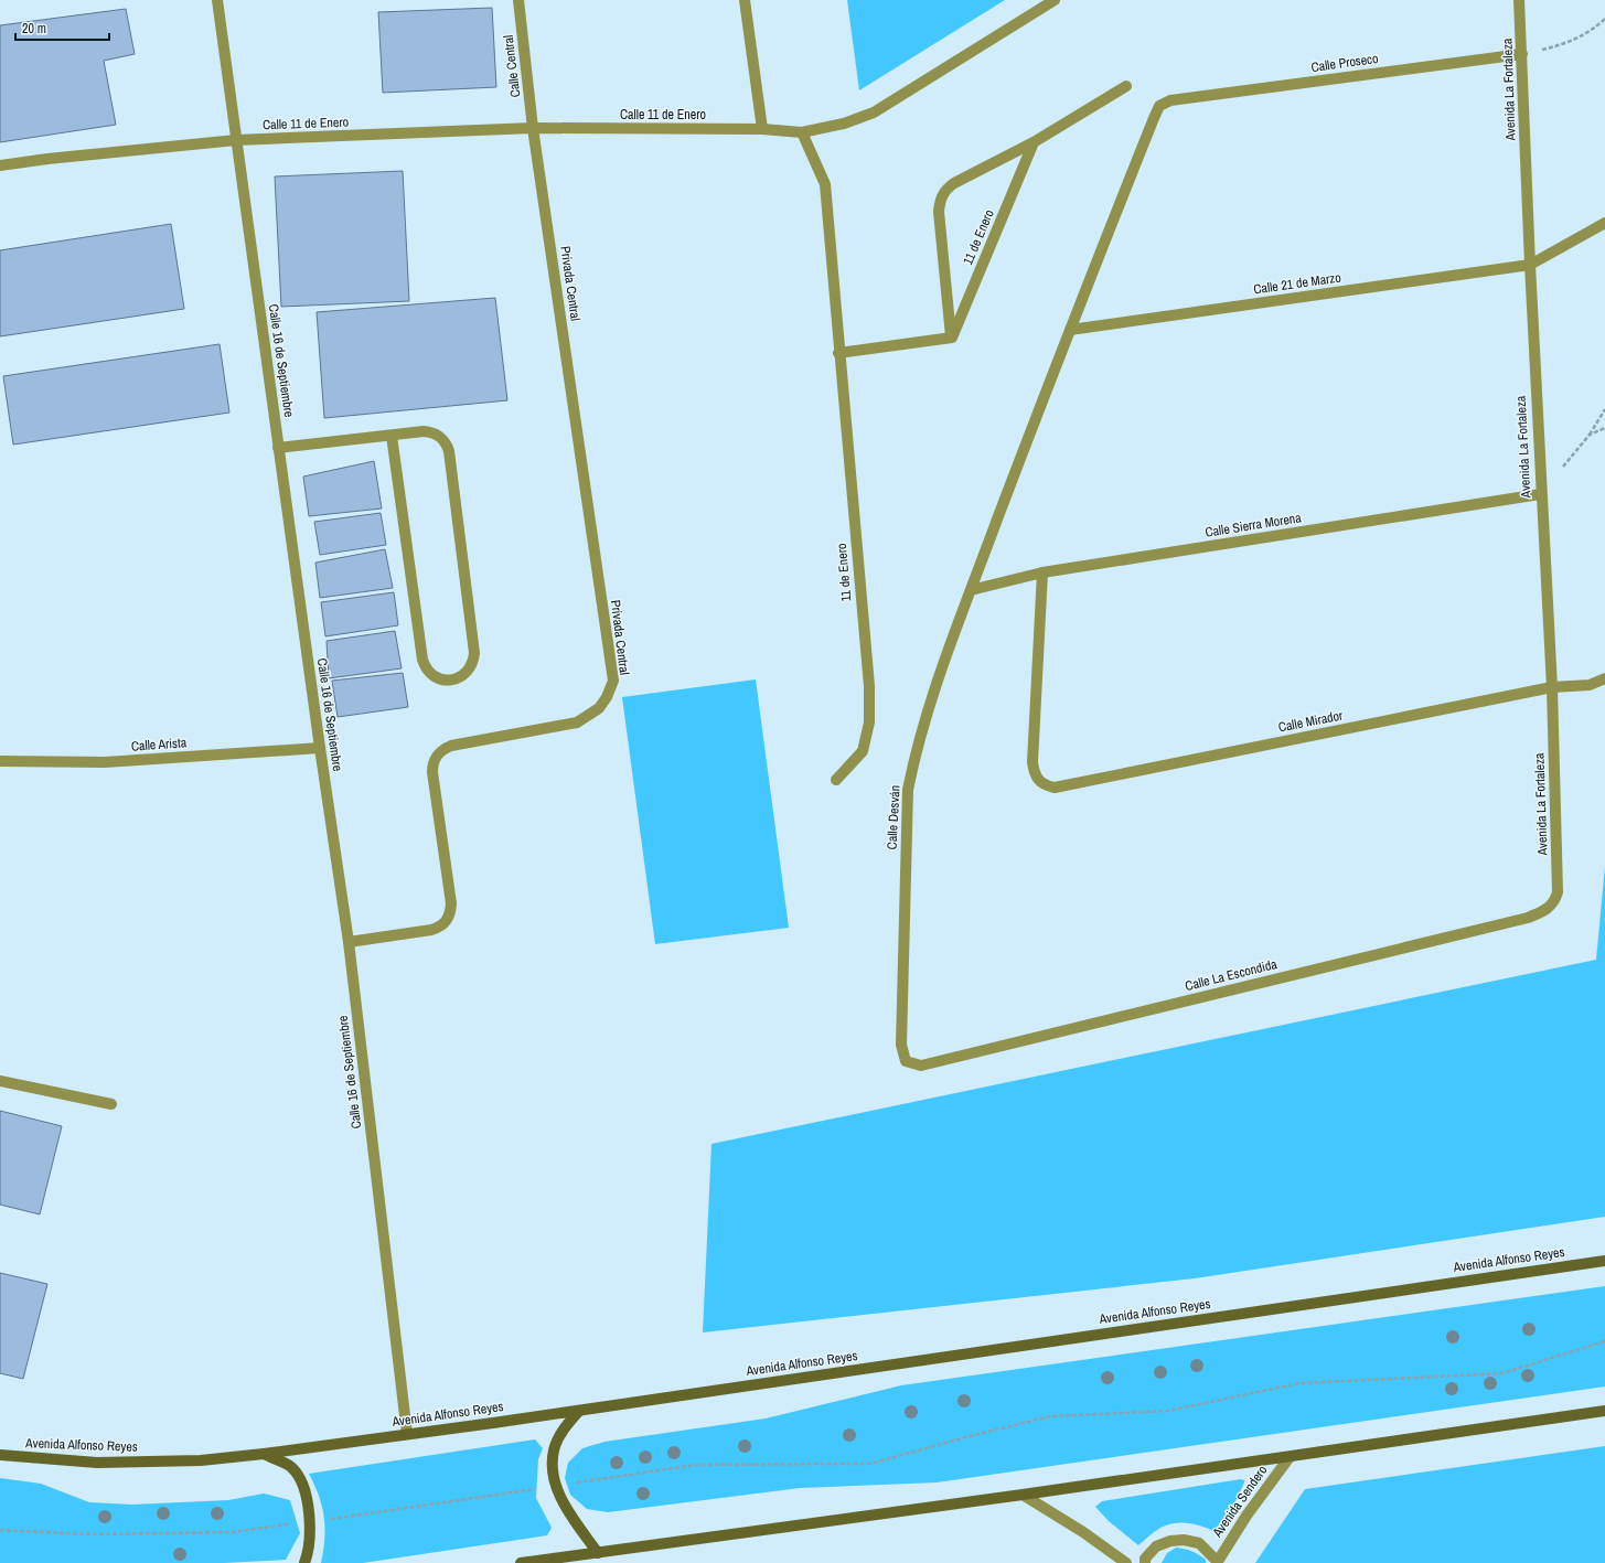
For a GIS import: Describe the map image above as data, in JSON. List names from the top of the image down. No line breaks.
{"streets":{"main road":["Avenida Alfonso Reyes"],"street":["Calle Proseco","Calle Central","Avenida La Fortaleza","Calle 11 de Enero","11 de Enero","Privada Central","Calle 21 de Marzo","Calle 16 de Septiembre","Calle Sierra Morena","Calle Mirador","Calle Arista","Calle Desván","Calle La Escondida","Avenida Sendero"]},"crossings":[["Calle Proseco","Avenida La Fortaleza"],["Calle Proseco","Calle Desván"],["Calle Central","Calle 11 de Enero"],["Calle Central","Privada Central"],["Avenida La Fortaleza","Calle 21 de Marzo"],["Avenida La Fortaleza","Calle Sierra Morena"],["Avenida La Fortaleza","Calle Mirador"],["Avenida La Fortaleza","Calle La Escondida"],["Calle 11 de Enero","11 de Enero"],["Calle 11 de Enero","Privada Central"],["Calle 11 de Enero","Calle 16 de Septiembre"],["Privada Central","Calle 16 de Septiembre"],["Calle 21 de Marzo","Calle Desván"],["Calle 16 de Septiembre","Calle Arista"],["Calle 16 de Septiembre","Avenida Alfonso Reyes"],["Calle Sierra Morena","Calle Mirador"],["Calle Sierra Morena","Calle Desván"],["Calle Desván","Calle La Escondida"]],"scale_bar":"20 m"}
